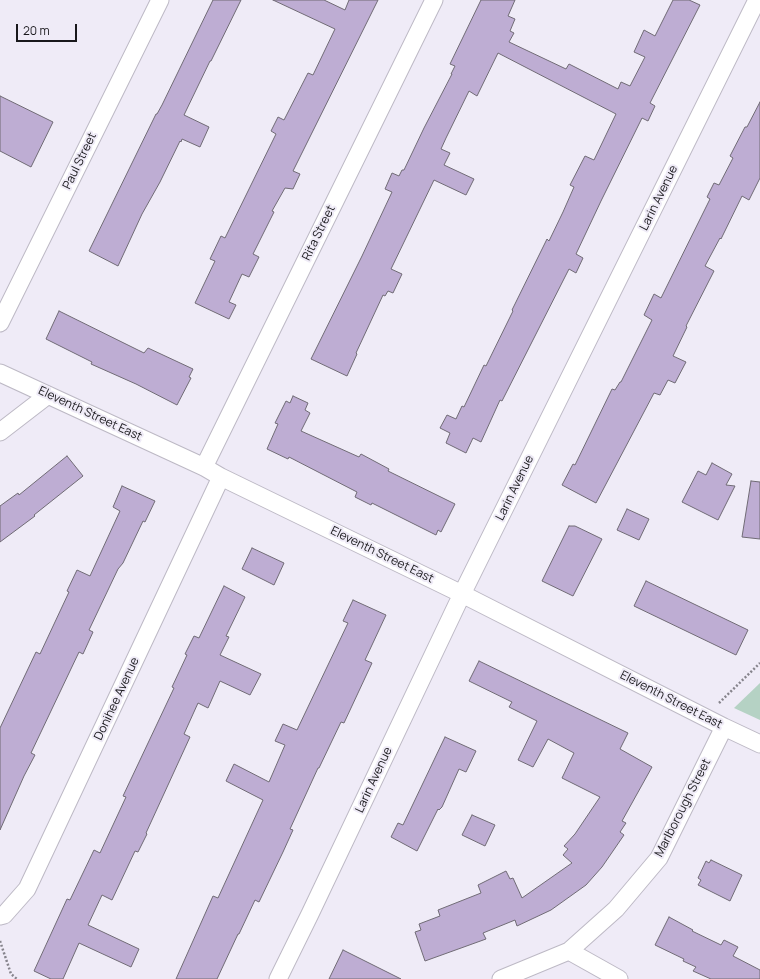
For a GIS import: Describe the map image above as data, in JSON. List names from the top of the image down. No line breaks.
{"streets":{"street":["Paul Street","Larin Avenue","Rita Street","Eleventh Street East","Donihee Avenue","Marlborough Street"]},"crossings":[["Larin Avenue","Eleventh Street East"],["Rita Street","Eleventh Street East"],["Eleventh Street East","Donihee Avenue"],["Eleventh Street East","Marlborough Street"]],"scale_bar":"20 m"}
